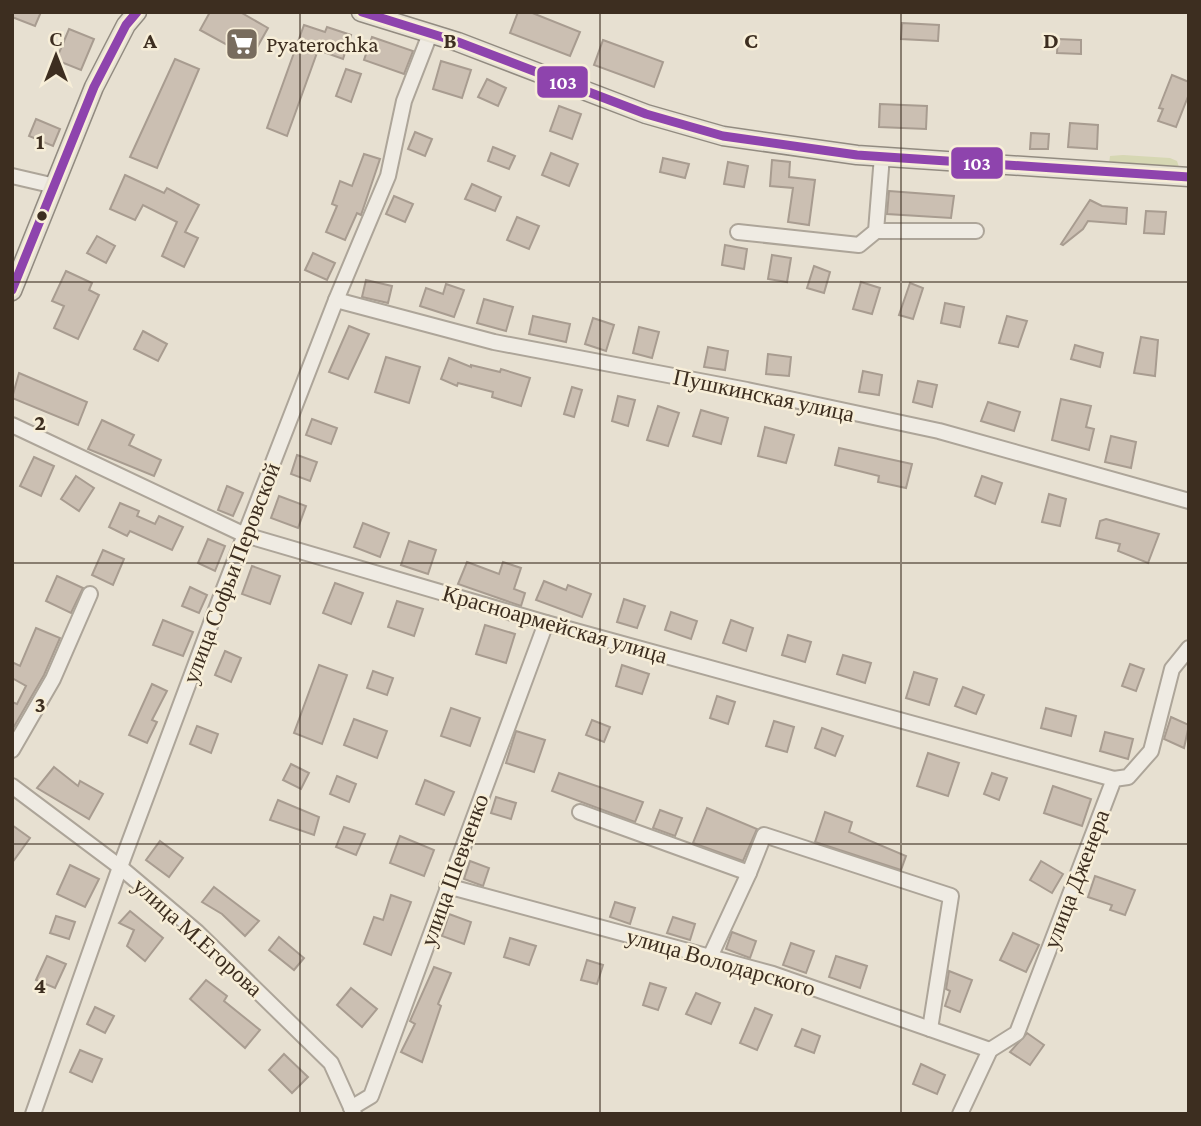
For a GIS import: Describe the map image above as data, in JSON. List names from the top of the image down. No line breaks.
{"streets":{"street":["Пушкинская улица","улица Софьи Перовской","Красноармейская улица","улица Шевченко","улица Дженера","улица М.Егорова","улица Володарского"]},"crossings":[["Пушкинская улица","улица Софьи Перовской"],["улица Софьи Перовской","Красноармейская улица"],["улица Софьи Перовской","улица М.Егорова"],["Красноармейская улица","улица Шевченко"],["Красноармейская улица","улица Дженера"],["улица Шевченко","улица М.Егорова"],["улица Шевченко","улица Володарского"],["улица Дженера","улица Володарского"]],"places":{"supermarket":["Pyaterochka"]},"lines":["transit line 103"],"north":"top","grid":{"columns":["A","B","C","D"],"rows":["1","2","3","4"]}}
